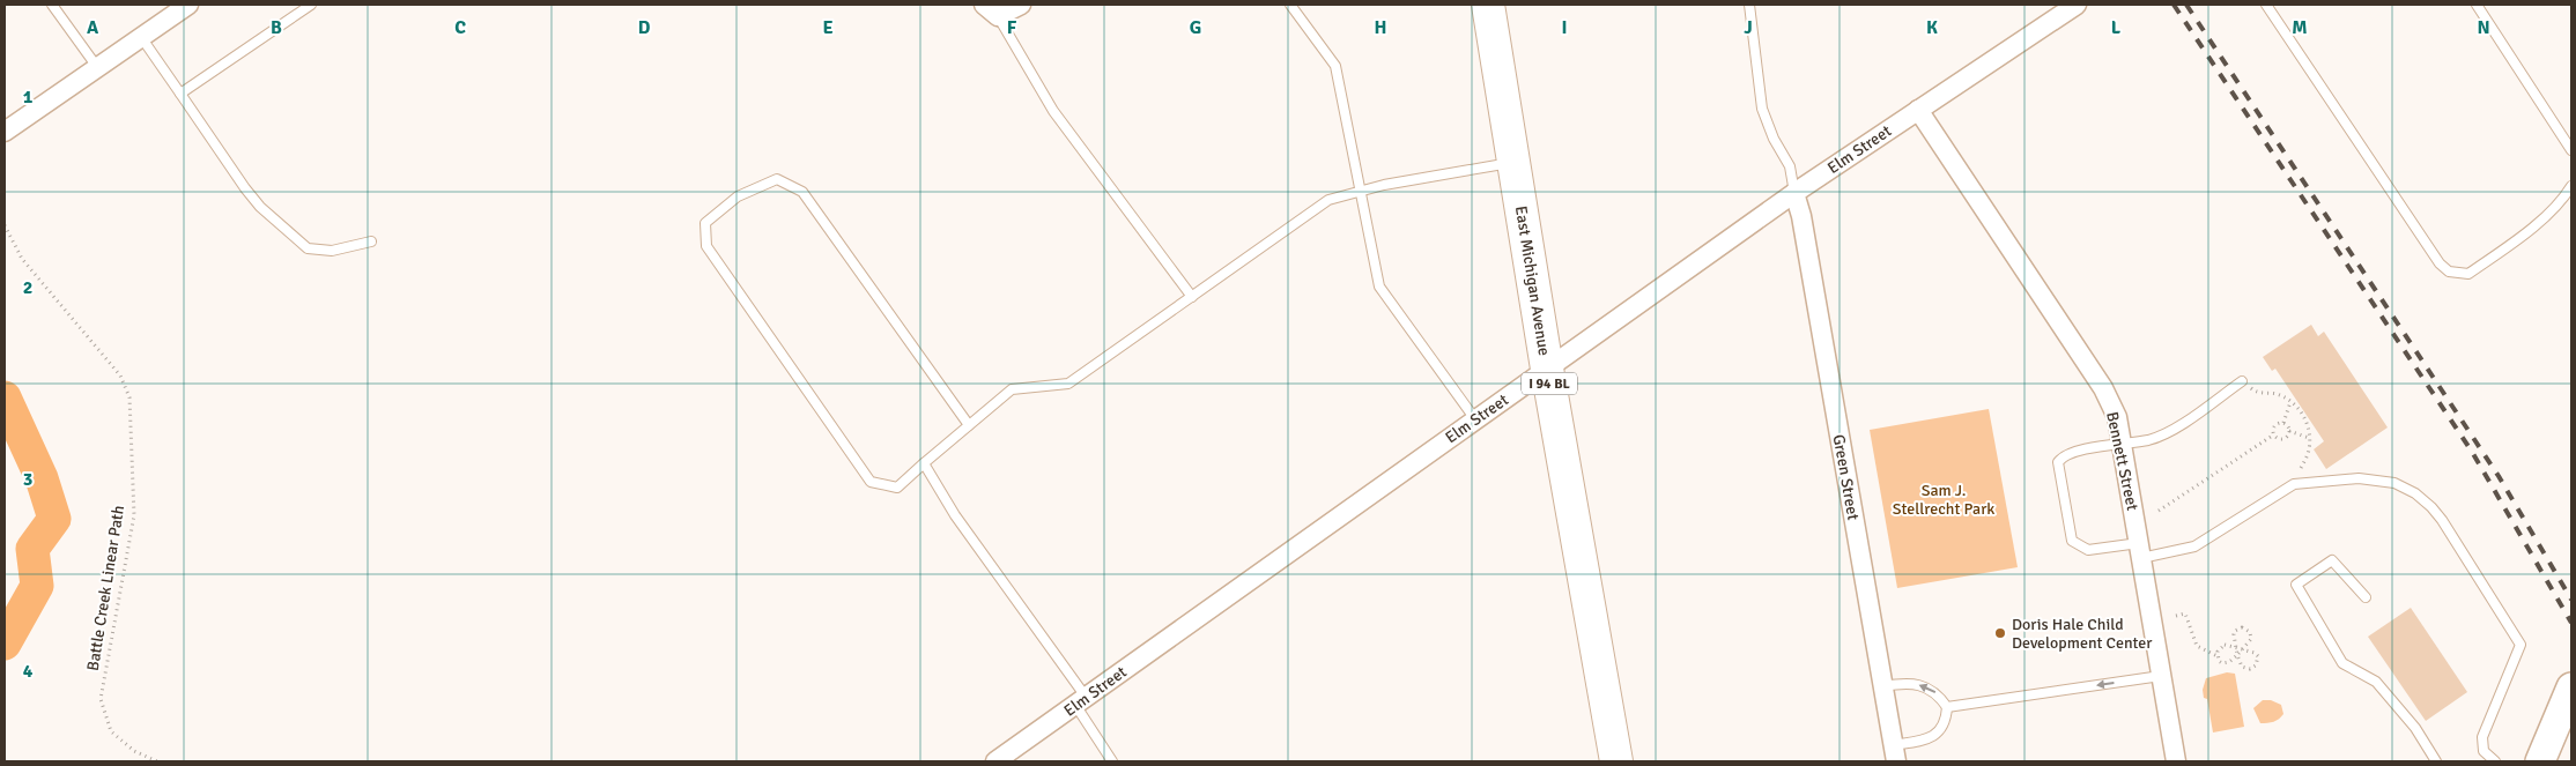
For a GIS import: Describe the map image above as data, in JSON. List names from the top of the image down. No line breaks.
{"streets":{"highway":["East Michigan Avenue","I 94 BL"],"street":["Elm Street","Bennett Street","Green Street"],"path":["Battle Creek Linear Path"]},"crossings":[["Elm Street","East Michigan Avenue"],["Elm Street","Bennett Street"],["Elm Street","Green Street"]],"parks":["Sam J. Stellrecht Park"],"places":["Doris Hale Child Development Center"],"grid":{"columns":["A","B","C","D","E","F","G","H","I","J","K","L","M","N"],"rows":["1","2","3","4"]}}
